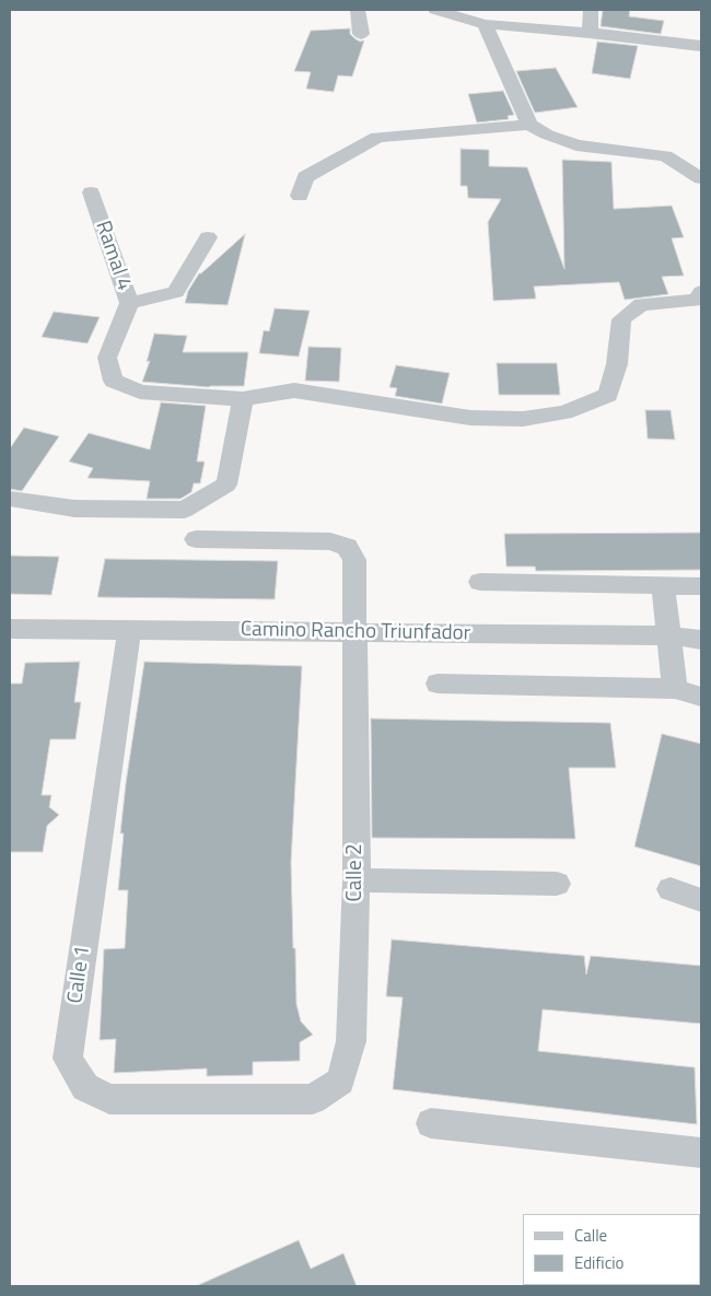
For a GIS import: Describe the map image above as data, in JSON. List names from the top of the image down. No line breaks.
{"streets":{"street":["Ramal 4","Camino Rancho Triunfador","Calle 2","Calle 1"]},"crossings":[["Camino Rancho Triunfador","Calle 2"],["Camino Rancho Triunfador","Calle 1"],["Calle 2","Calle 1"]],"legend":["Calle","Edificio"]}
